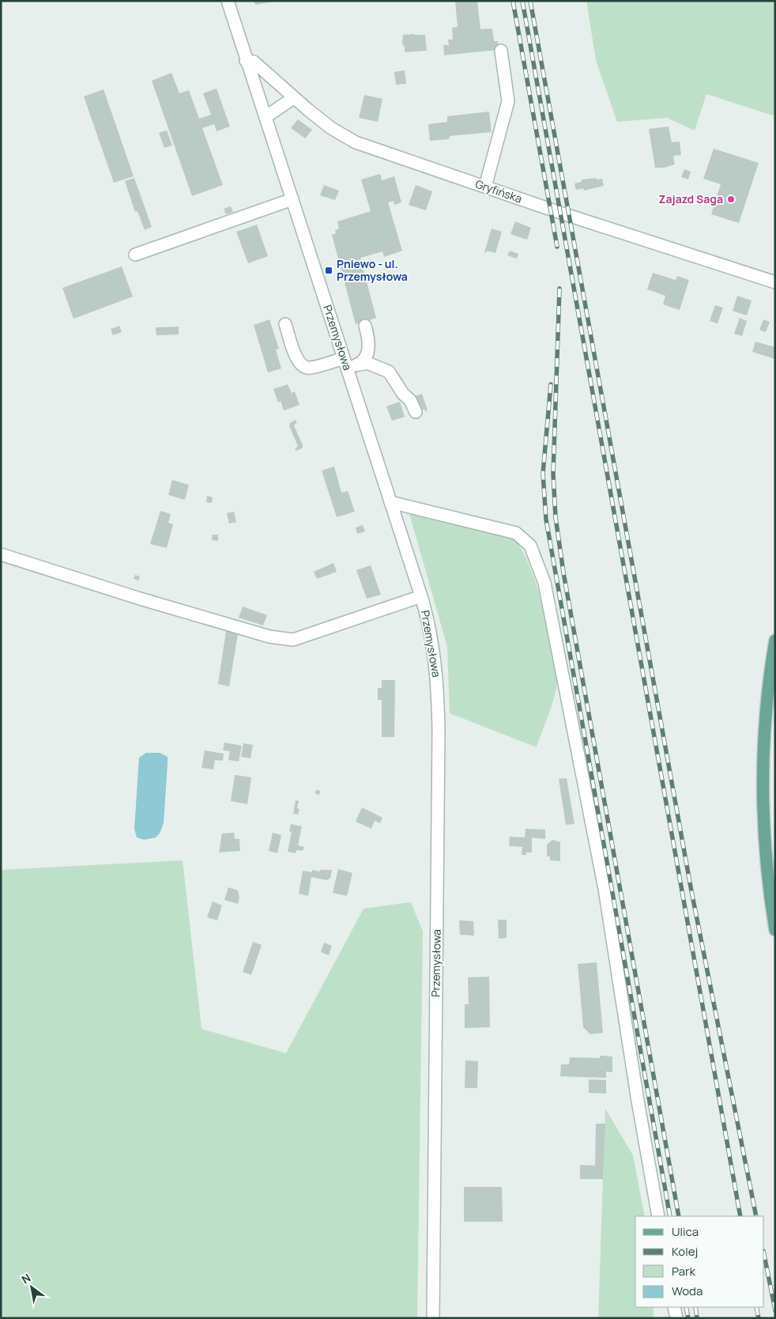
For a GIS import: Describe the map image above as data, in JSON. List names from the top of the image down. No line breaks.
{"streets":{"street":["Gryfińska","Przemysłowa"]},"crossings":[["Gryfińska","Przemysłowa"]],"places":{"other":["Zajazd Saga"],"transit":["Pniewo - ul. Przemysłowa"]},"legend":["Ulica","Kolej","Park","Woda"],"north":"top left"}
